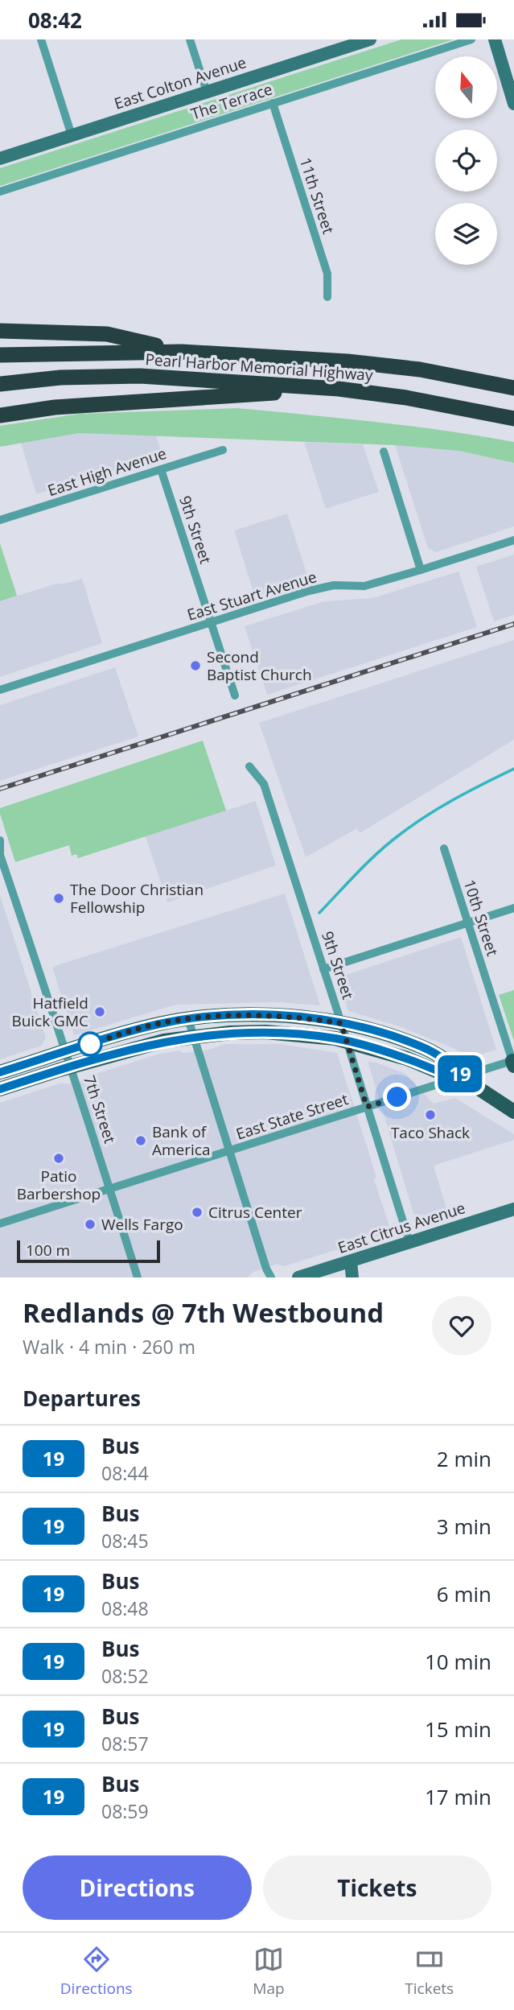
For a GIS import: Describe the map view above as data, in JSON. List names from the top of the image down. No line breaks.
{"streets":{"highway":["Pearl Harbor Memorial Highway"],"street":["East Colton Avenue","The Terrace","11th Street","East High Avenue","9th Street","East Stuart Avenue","10th Street","7th Street","East State Street","East Citrus Avenue"]},"crossings":[["The Terrace","11th Street"],["East High Avenue","9th Street"],["9th Street","East Stuart Avenue"],["9th Street","East State Street"],["9th Street","East Citrus Avenue"],["10th Street","East State Street"],["7th Street","East State Street"]],"places":["Second Baptist Church","The Door Christian Fellowship","Hatfield Buick GMC","Taco Shack","Bank of America","Patio Barbershop","Citrus Center","Wells Fargo"],"lines":["bus line 19"],"scale_bar":"100 m","north":"top","page":{"status":"08:42","on_map":"19","scale":"100 m","heading":[["Redlands @ 7th Westbound","Walk · 4 min · 260 m"],"Departures"],"list":[{"mark":"19","name":"Bus","note":"08:44","value":"2 min"},{"mark":"19","name":"Bus","note":"08:45","value":"3 min"},{"mark":"19","name":"Bus","note":"08:48","value":"6 min"},{"mark":"19","name":"Bus","note":"08:52","value":"10 min"},{"mark":"19","name":"Bus","note":"08:57","value":"15 min"},{"mark":"19","name":"Bus","note":"08:59","value":"17 min"}],"buttons":["Directions","Tickets"],"tabs":["Directions","Map","Tickets"]}}
